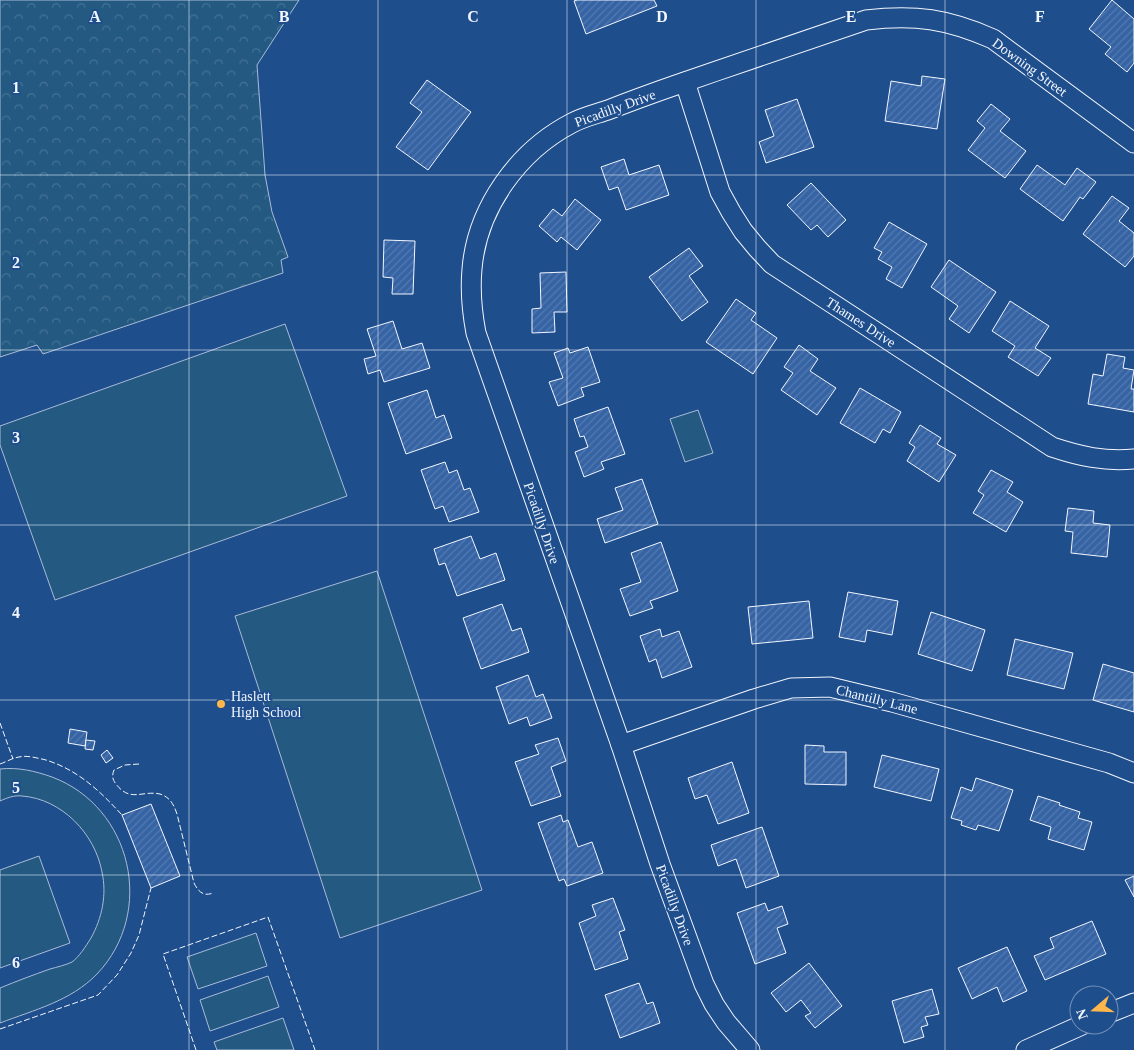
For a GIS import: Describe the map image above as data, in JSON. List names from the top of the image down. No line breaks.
{"streets":{"street":["Downing Street","Picadilly Drive","Thames Drive","Chantilly Lane"]},"crossings":[["Downing Street","Picadilly Drive"],["Downing Street","Thames Drive"],["Picadilly Drive","Thames Drive"],["Picadilly Drive","Chantilly Lane"]],"places":["Haslett High School"],"north":"left","grid":{"columns":["A","B","C","D","E","F"],"rows":["1","2","3","4","5","6"]}}
